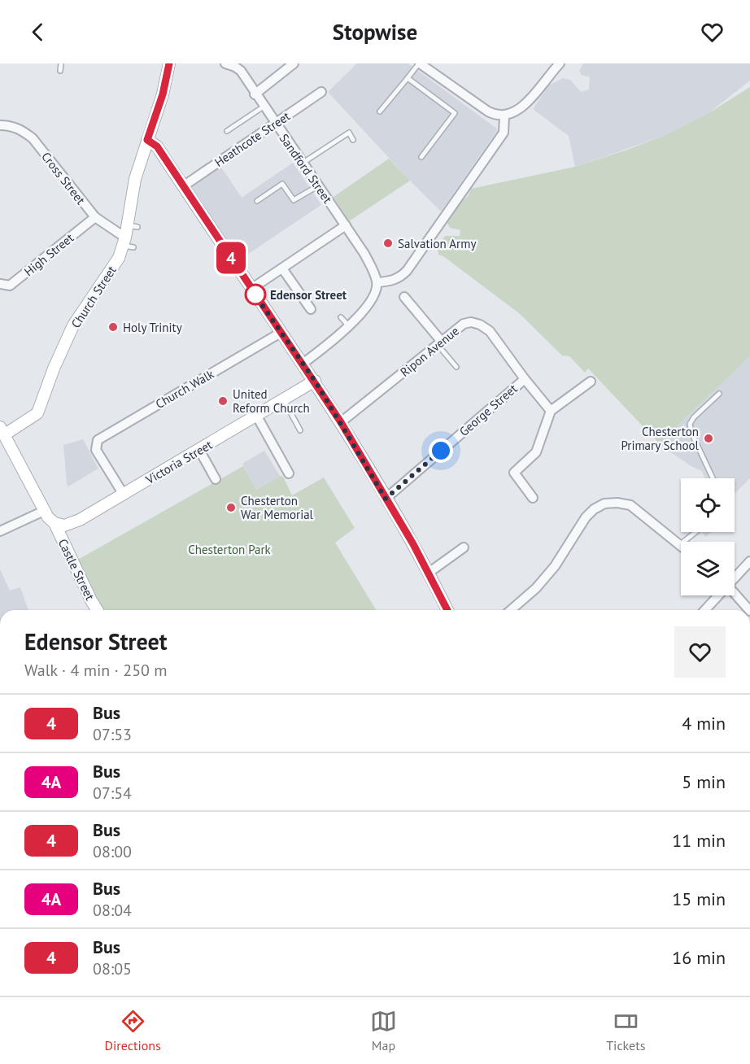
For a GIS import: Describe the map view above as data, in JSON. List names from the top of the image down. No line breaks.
{"streets":{"street":["Heathcote Street","Sandford Street","Cross Street","High Street","Church Street","Ripon Avenue","Church Walk","George Street","Victoria Street","Castle Street"]},"crossings":[["Heathcote Street","Sandford Street"],["Cross Street","High Street"],["Cross Street","Church Street"],["Ripon Avenue","George Street"],["Church Walk","Victoria Street"],["Victoria Street","Castle Street"]],"parks":["Chesterton Park"],"places":["Salvation Army","Edensor Street","Holy Trinity","United Reform Church","Chesterton Primary School","Chesterton War Memorial"],"lines":["bus line 4"],"page":{"header":"Stopwise","on_map":"4","heading":["Edensor Street","Walk · 4 min · 250 m"],"list":[{"mark":"4","name":"Bus","note":"07:53","value":"4 min"},{"mark":"4A","name":"Bus","note":"07:54","value":"5 min"},{"mark":"4","name":"Bus","note":"08:00","value":"11 min"},{"mark":"4A","name":"Bus","note":"08:04","value":"15 min"},{"mark":"4","name":"Bus","note":"08:05","value":"16 min"}],"tabs":["Directions","Map","Tickets"]}}
